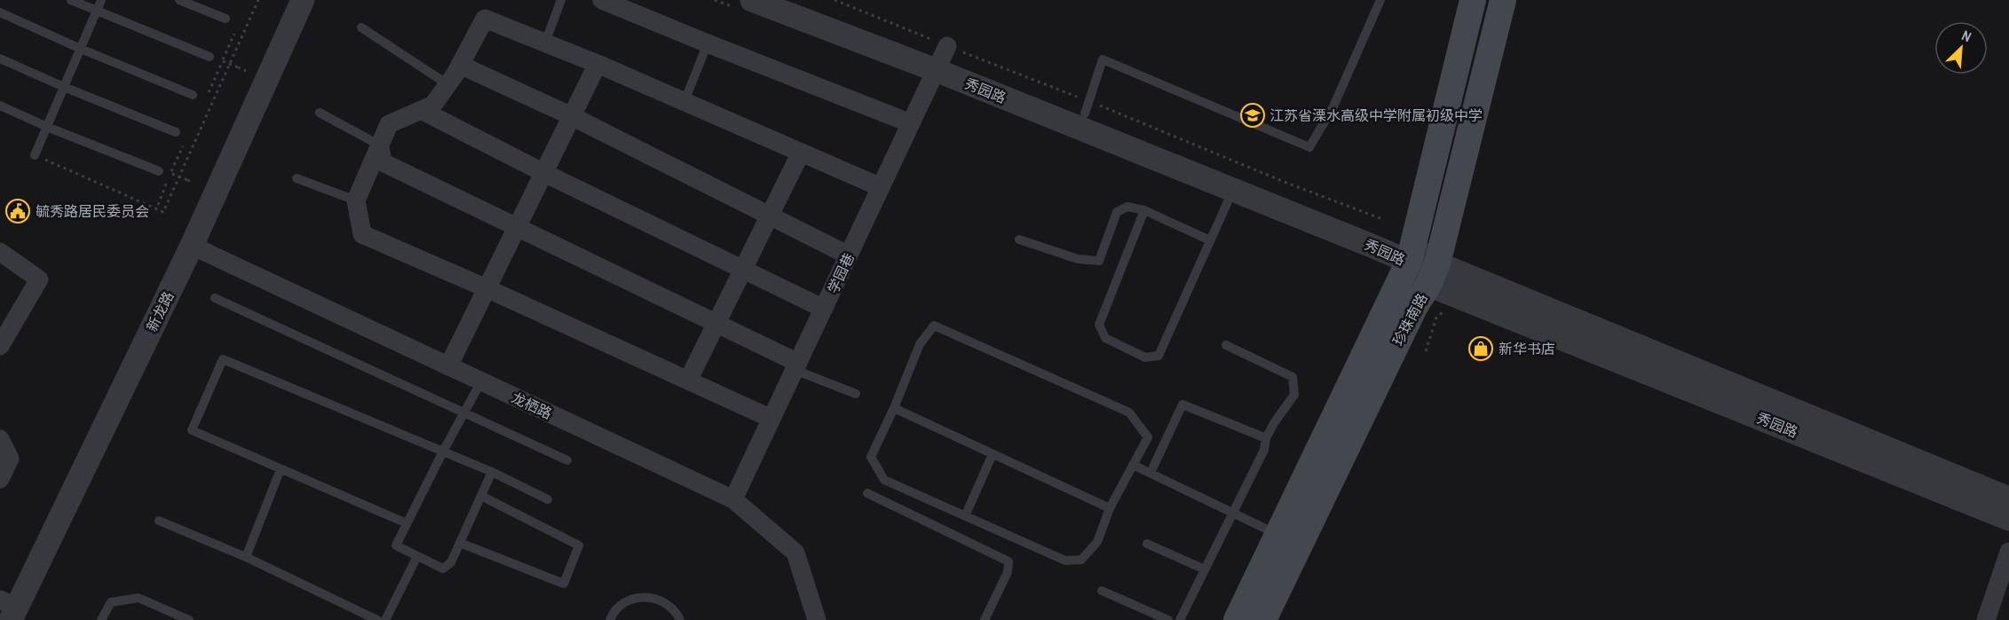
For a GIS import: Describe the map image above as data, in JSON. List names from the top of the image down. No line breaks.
{"streets":{"main road":["珍珠南路"],"street":["秀园路","学园巷","新龙路","龙栖路"]},"crossings":[["秀园路","学园巷"],["秀园路","珍珠南路"],["学园巷","龙栖路"],["新龙路","龙栖路"]],"places":{"school or university":["江苏省溧水高级中学附属初级中学"],"public building":["毓秀路居民委员会"],"shop":["新华书店"]},"north":"top right"}
